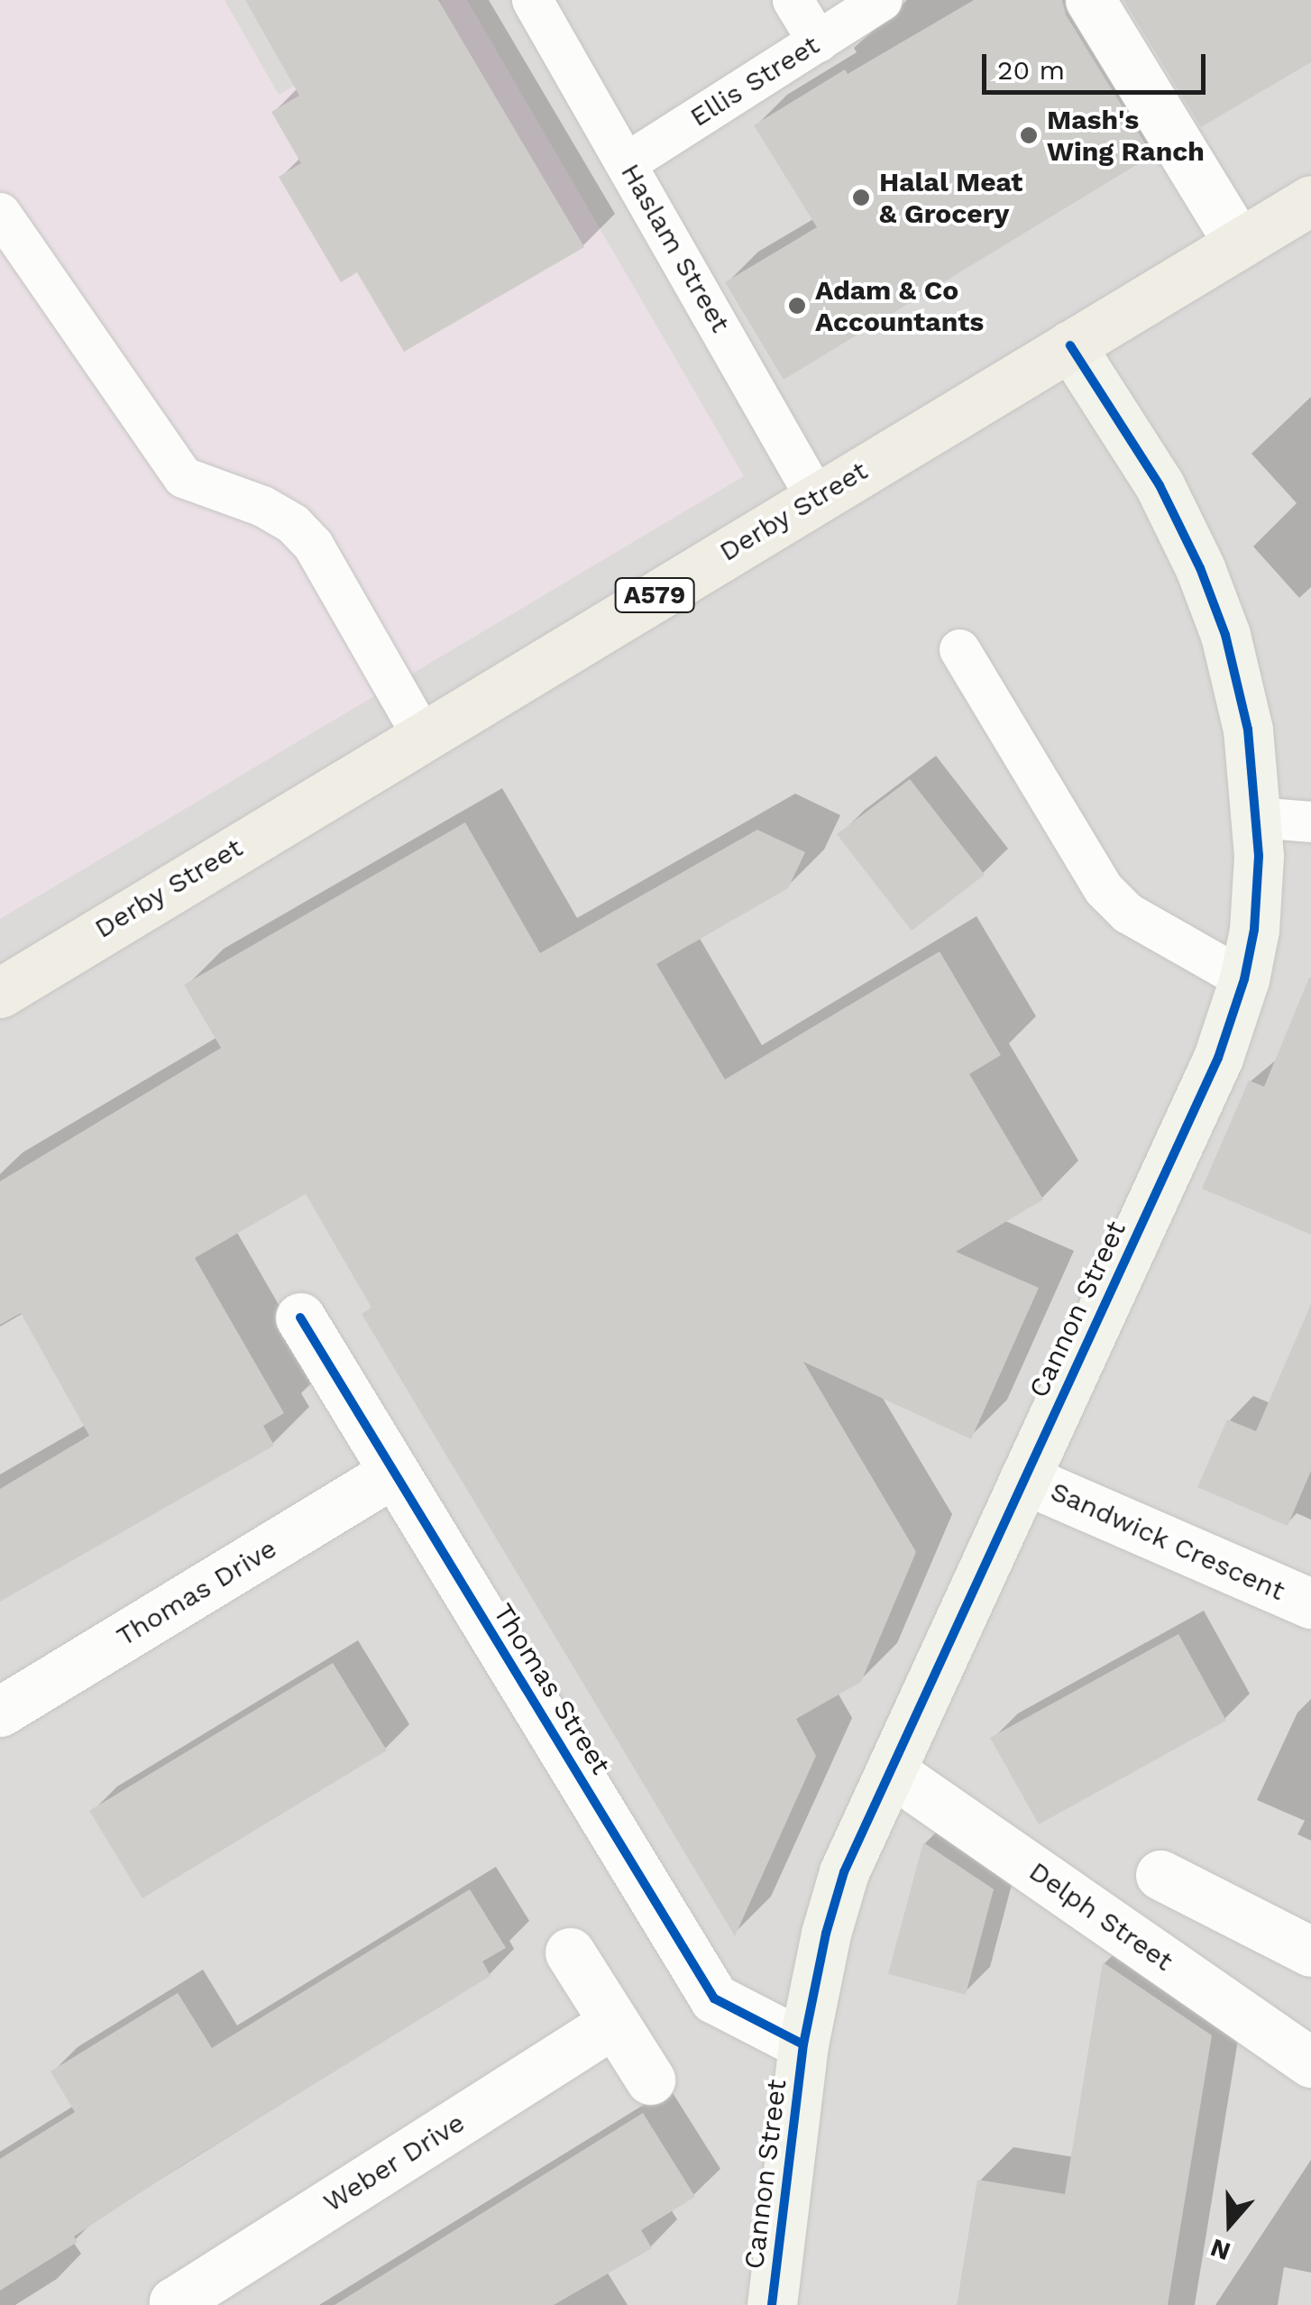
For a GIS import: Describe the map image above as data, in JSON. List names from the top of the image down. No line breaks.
{"streets":{"main road":["Derby Street","A579"],"street":["Cannon Street","Sandwick Crescent","Thomas Drive","Thomas Street","Delph Street","Weber Drive"],"lane":["Ellis Street","Haslam Street"]},"crossings":[["Ellis Street","Haslam Street"],["Haslam Street","Derby Street"],["Derby Street","Cannon Street"],["Cannon Street","Sandwick Crescent"],["Cannon Street","Thomas Street"],["Cannon Street","Delph Street"],["Thomas Drive","Thomas Street"]],"places":["Mash's Wing Ranch","Halal Meat & Grocery","Adam & Co Accountants"],"scale_bar":"20 m","north":"bottom"}
